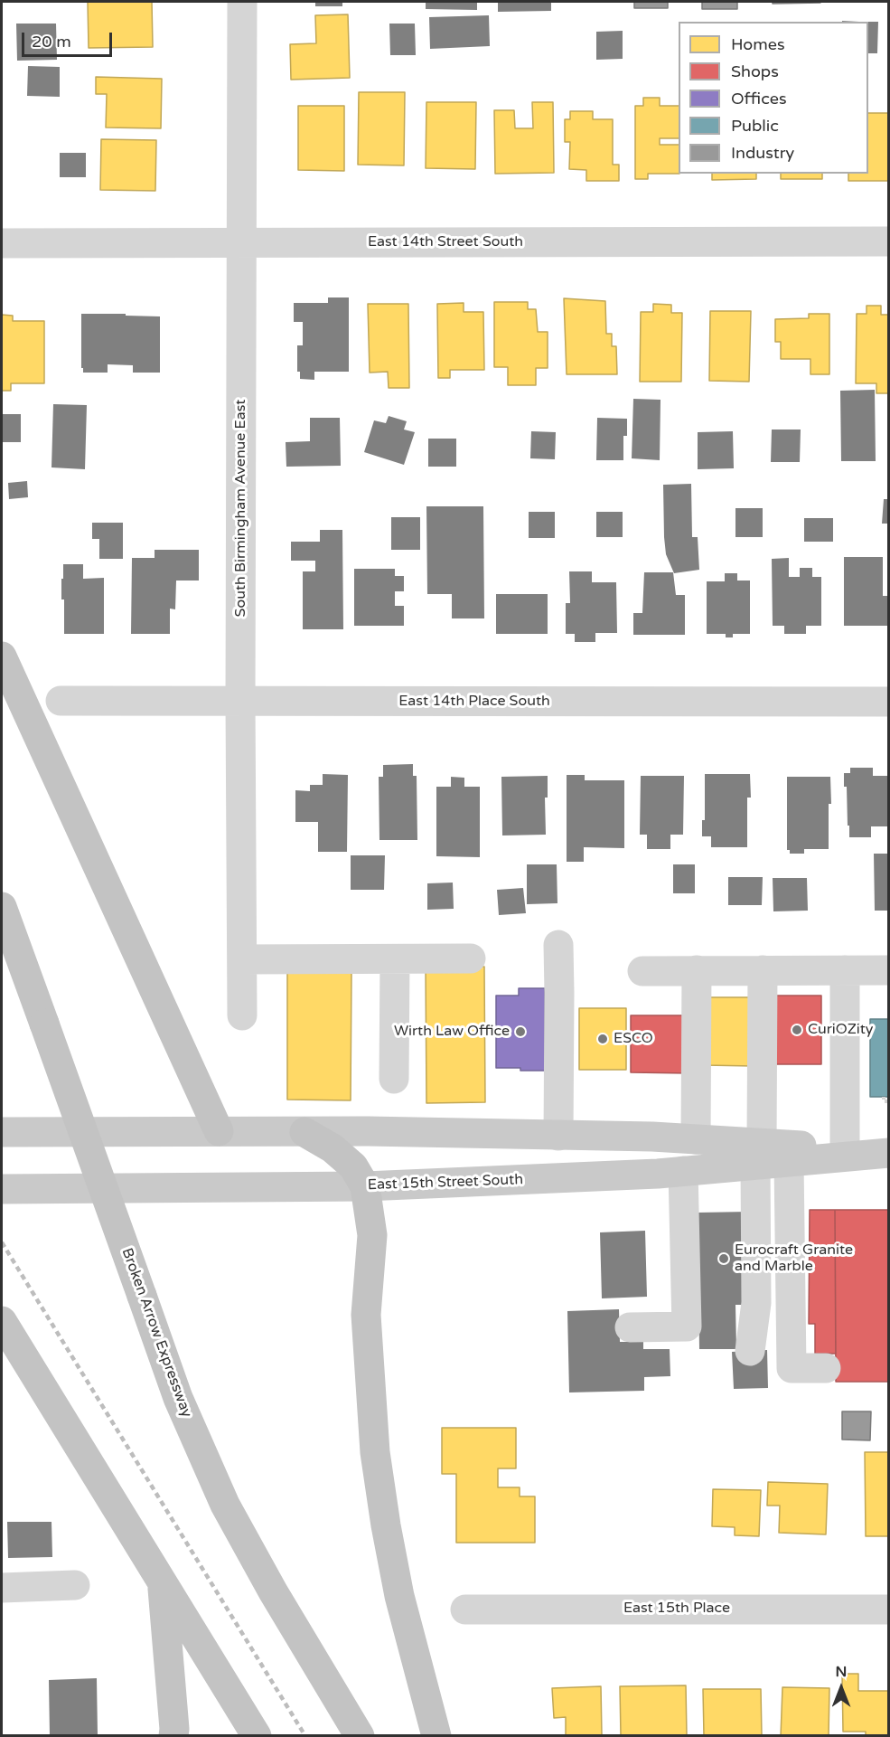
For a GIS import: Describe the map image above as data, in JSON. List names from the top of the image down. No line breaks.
{"streets":{"highway":["Broken Arrow Expressway"],"main road":["East 15th Street South"],"street":["East 14th Street South","South Birmingham Avenue East","East 14th Place South","East 15th Place"]},"crossings":[["East 14th Street South","South Birmingham Avenue East"],["South Birmingham Avenue East","East 14th Place South"]],"places":["CuriOZity","Wirth Law Office","ESCO","Eurocraft Granite and Marble"],"legend":["Homes","Shops","Offices","Public","Industry"],"scale_bar":"20 m","north":"top"}
